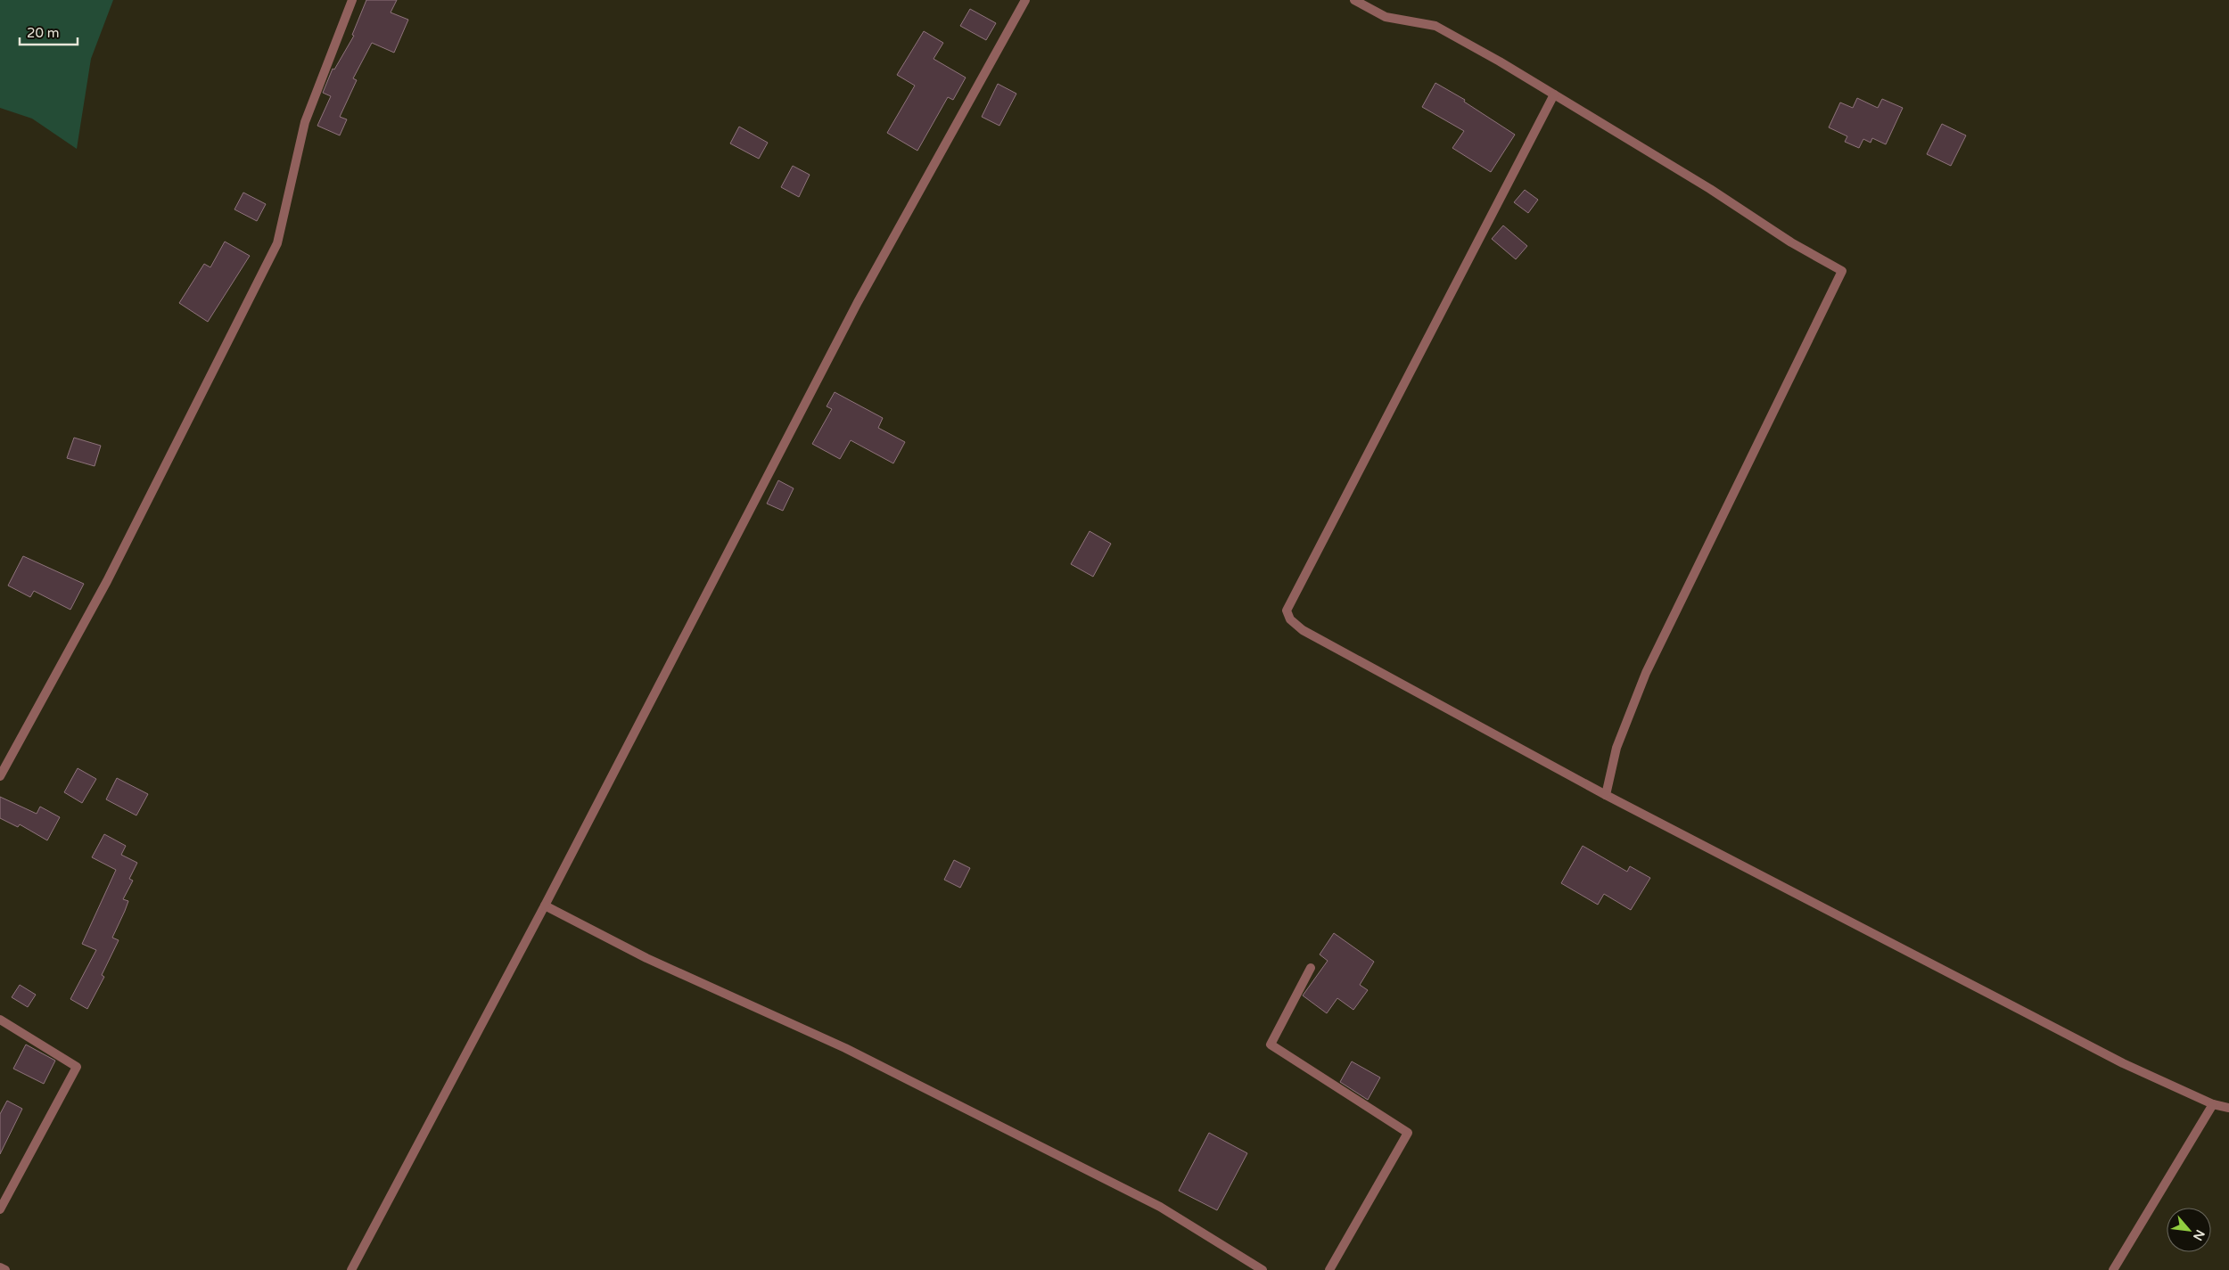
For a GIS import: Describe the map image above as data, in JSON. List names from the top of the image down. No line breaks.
{"scale_bar":"20 m","north":"bottom right"}
